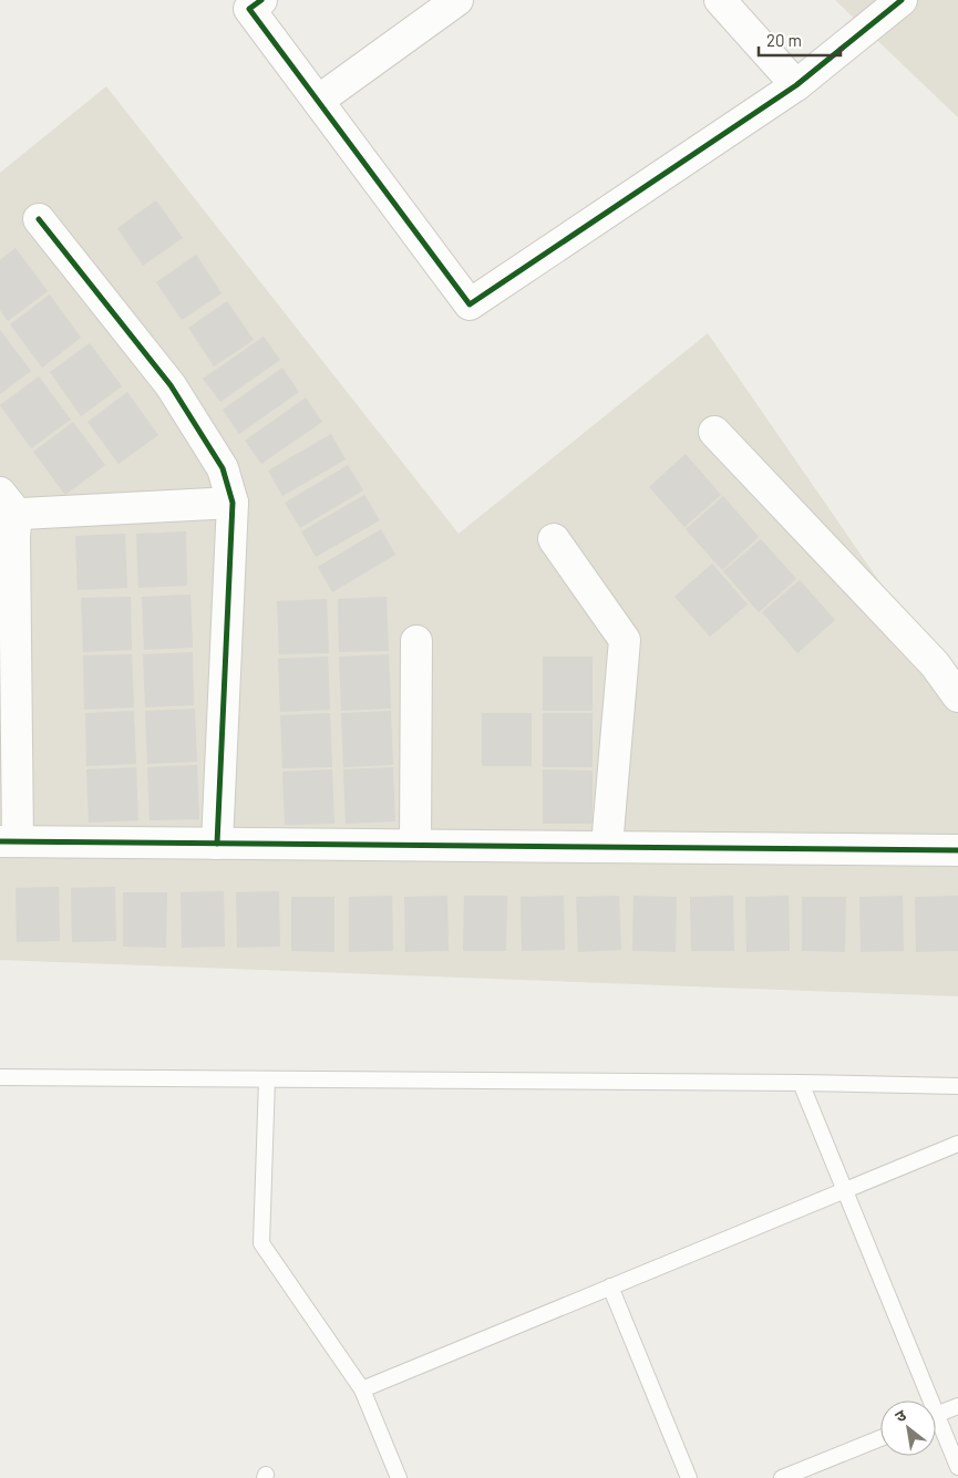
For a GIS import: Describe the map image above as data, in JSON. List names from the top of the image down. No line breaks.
{"scale_bar":"20 m","north":"top left"}
